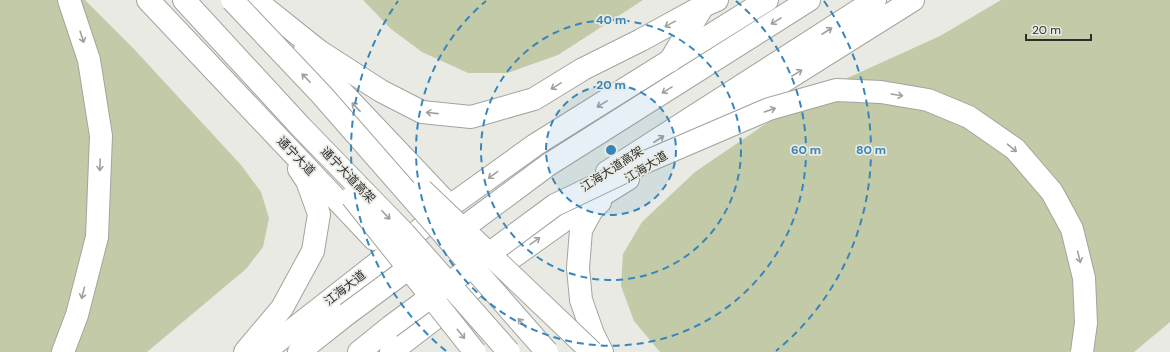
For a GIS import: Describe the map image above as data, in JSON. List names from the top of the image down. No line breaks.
{"streets":{"main road":["通宁大道","江海大道","江海大道高架","通宁大道高架"]},"crossings":[["通宁大道","江海大道"]],"scale_bar":"20 m","rings":["40 m","20 m","60 m","80 m"]}
